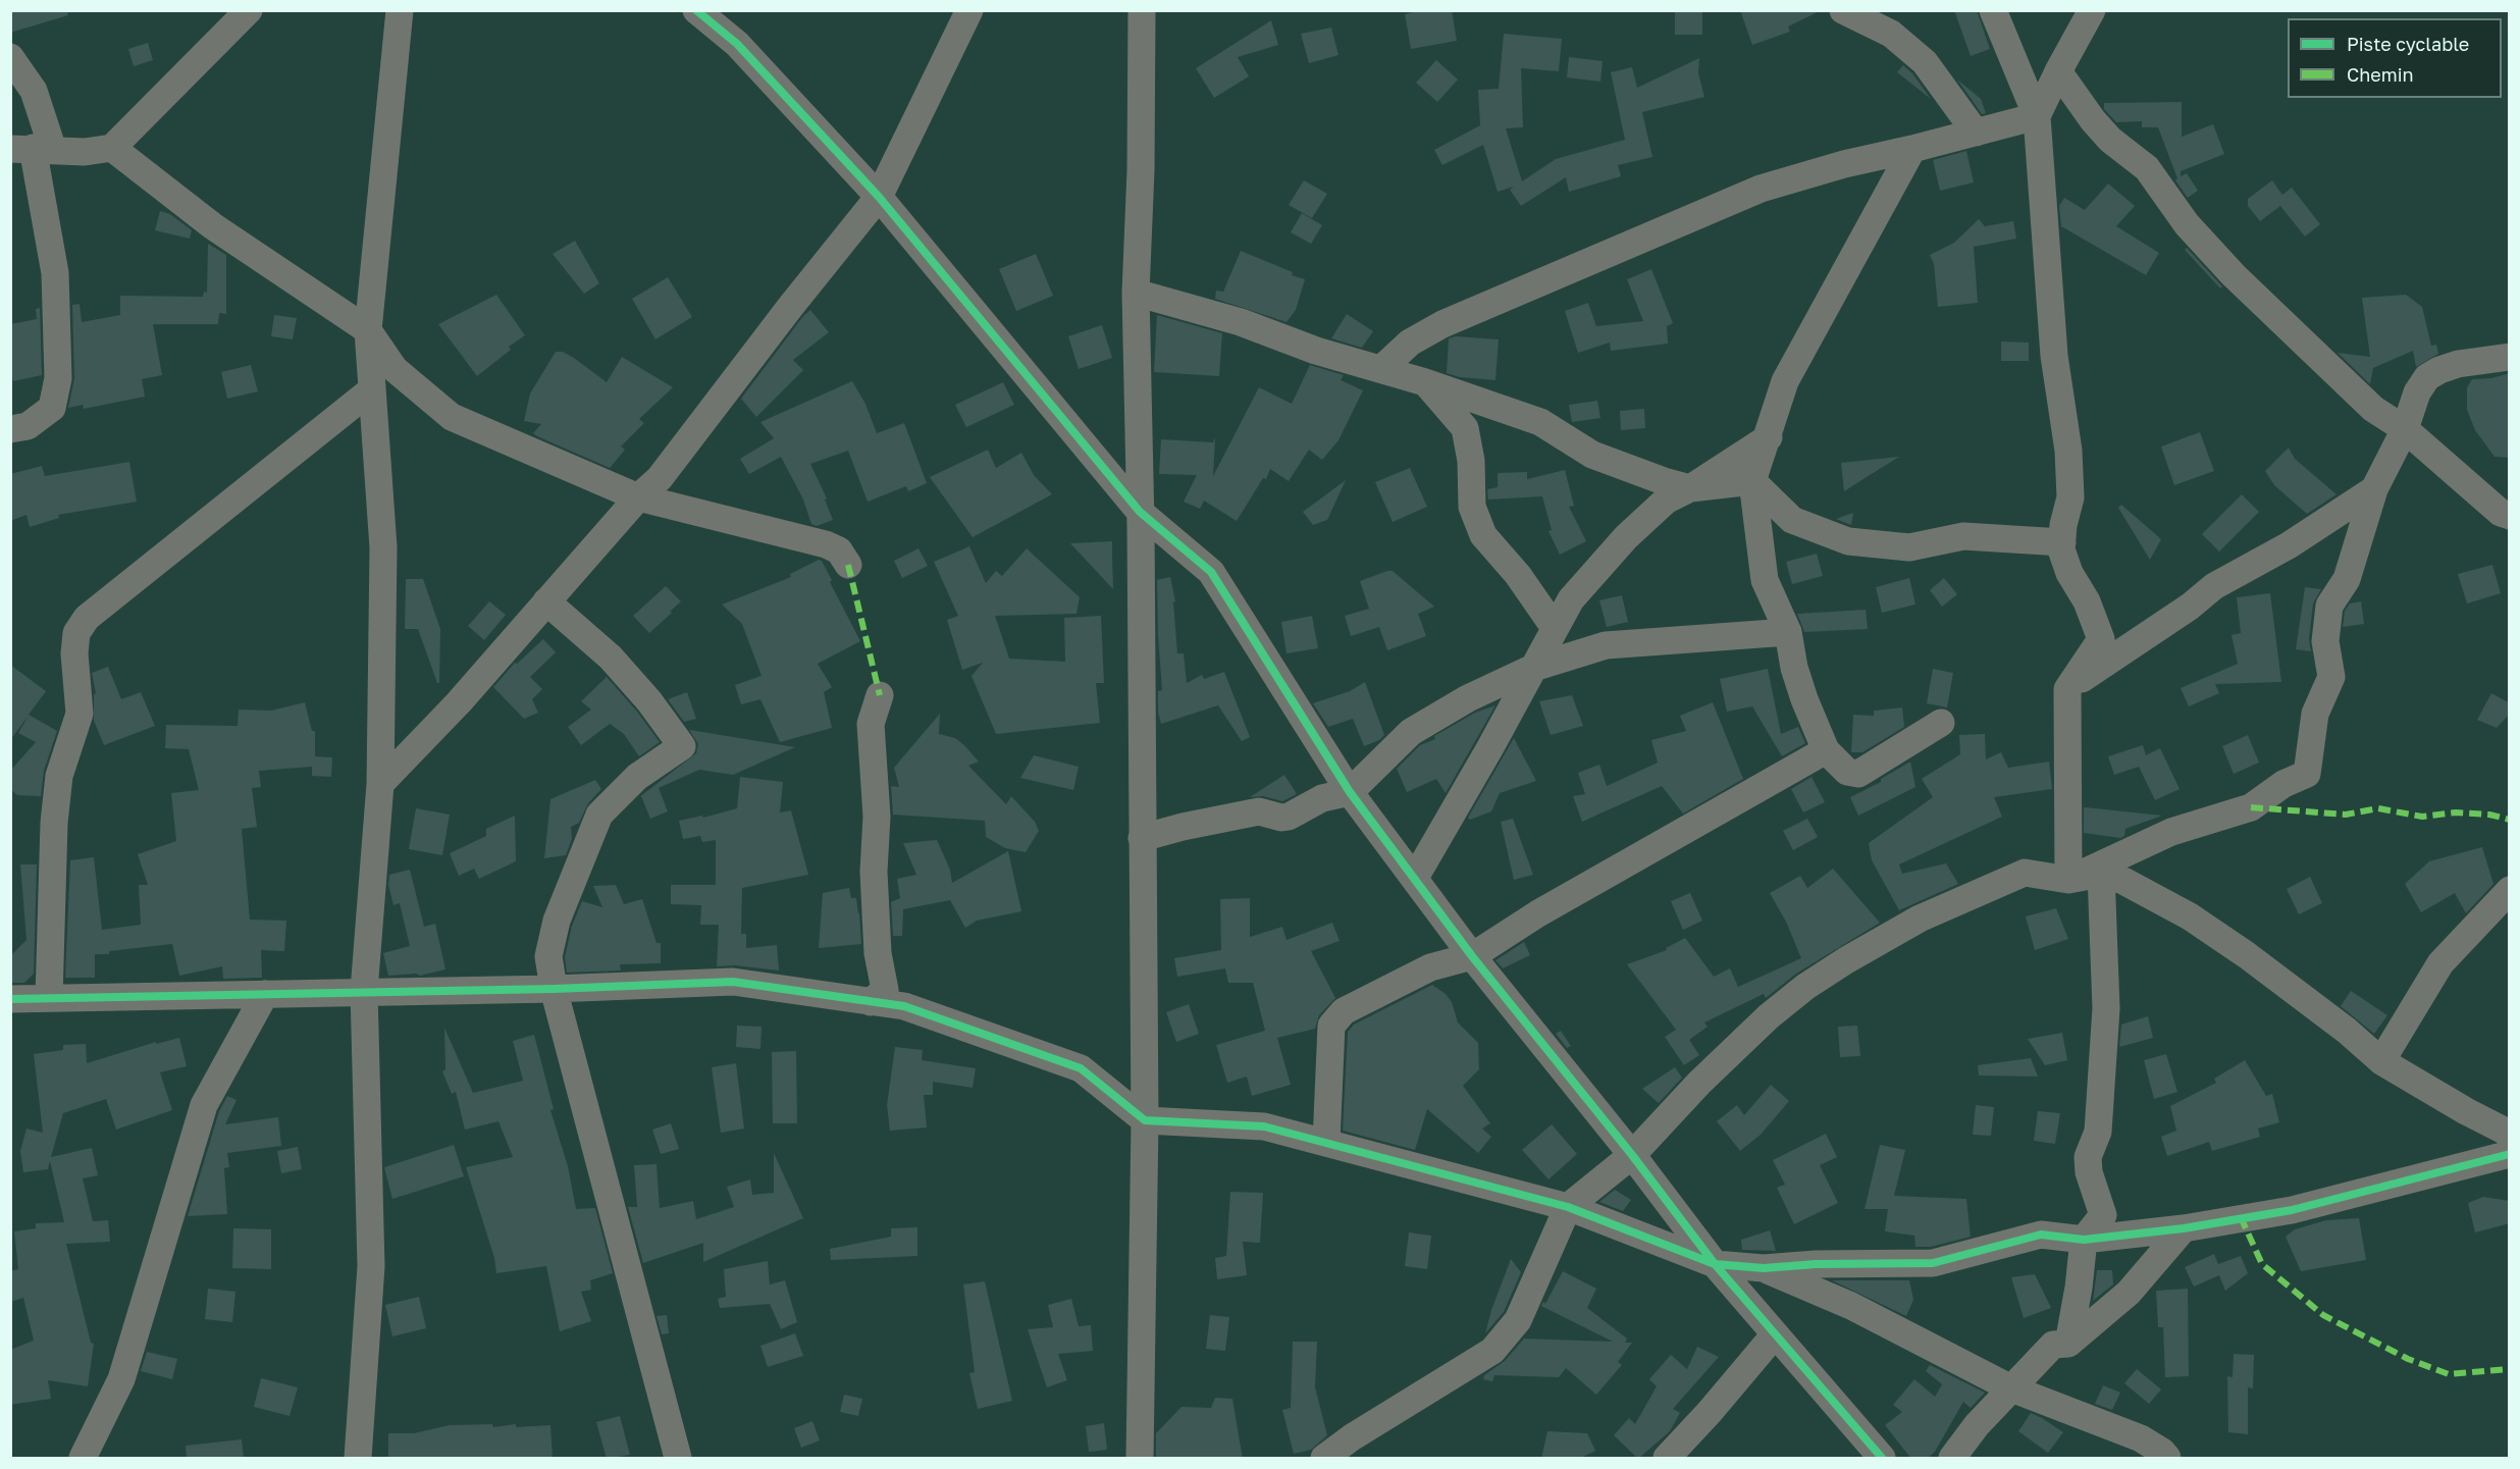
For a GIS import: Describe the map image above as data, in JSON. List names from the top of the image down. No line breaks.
{"legend":["Piste cyclable","Chemin"]}
